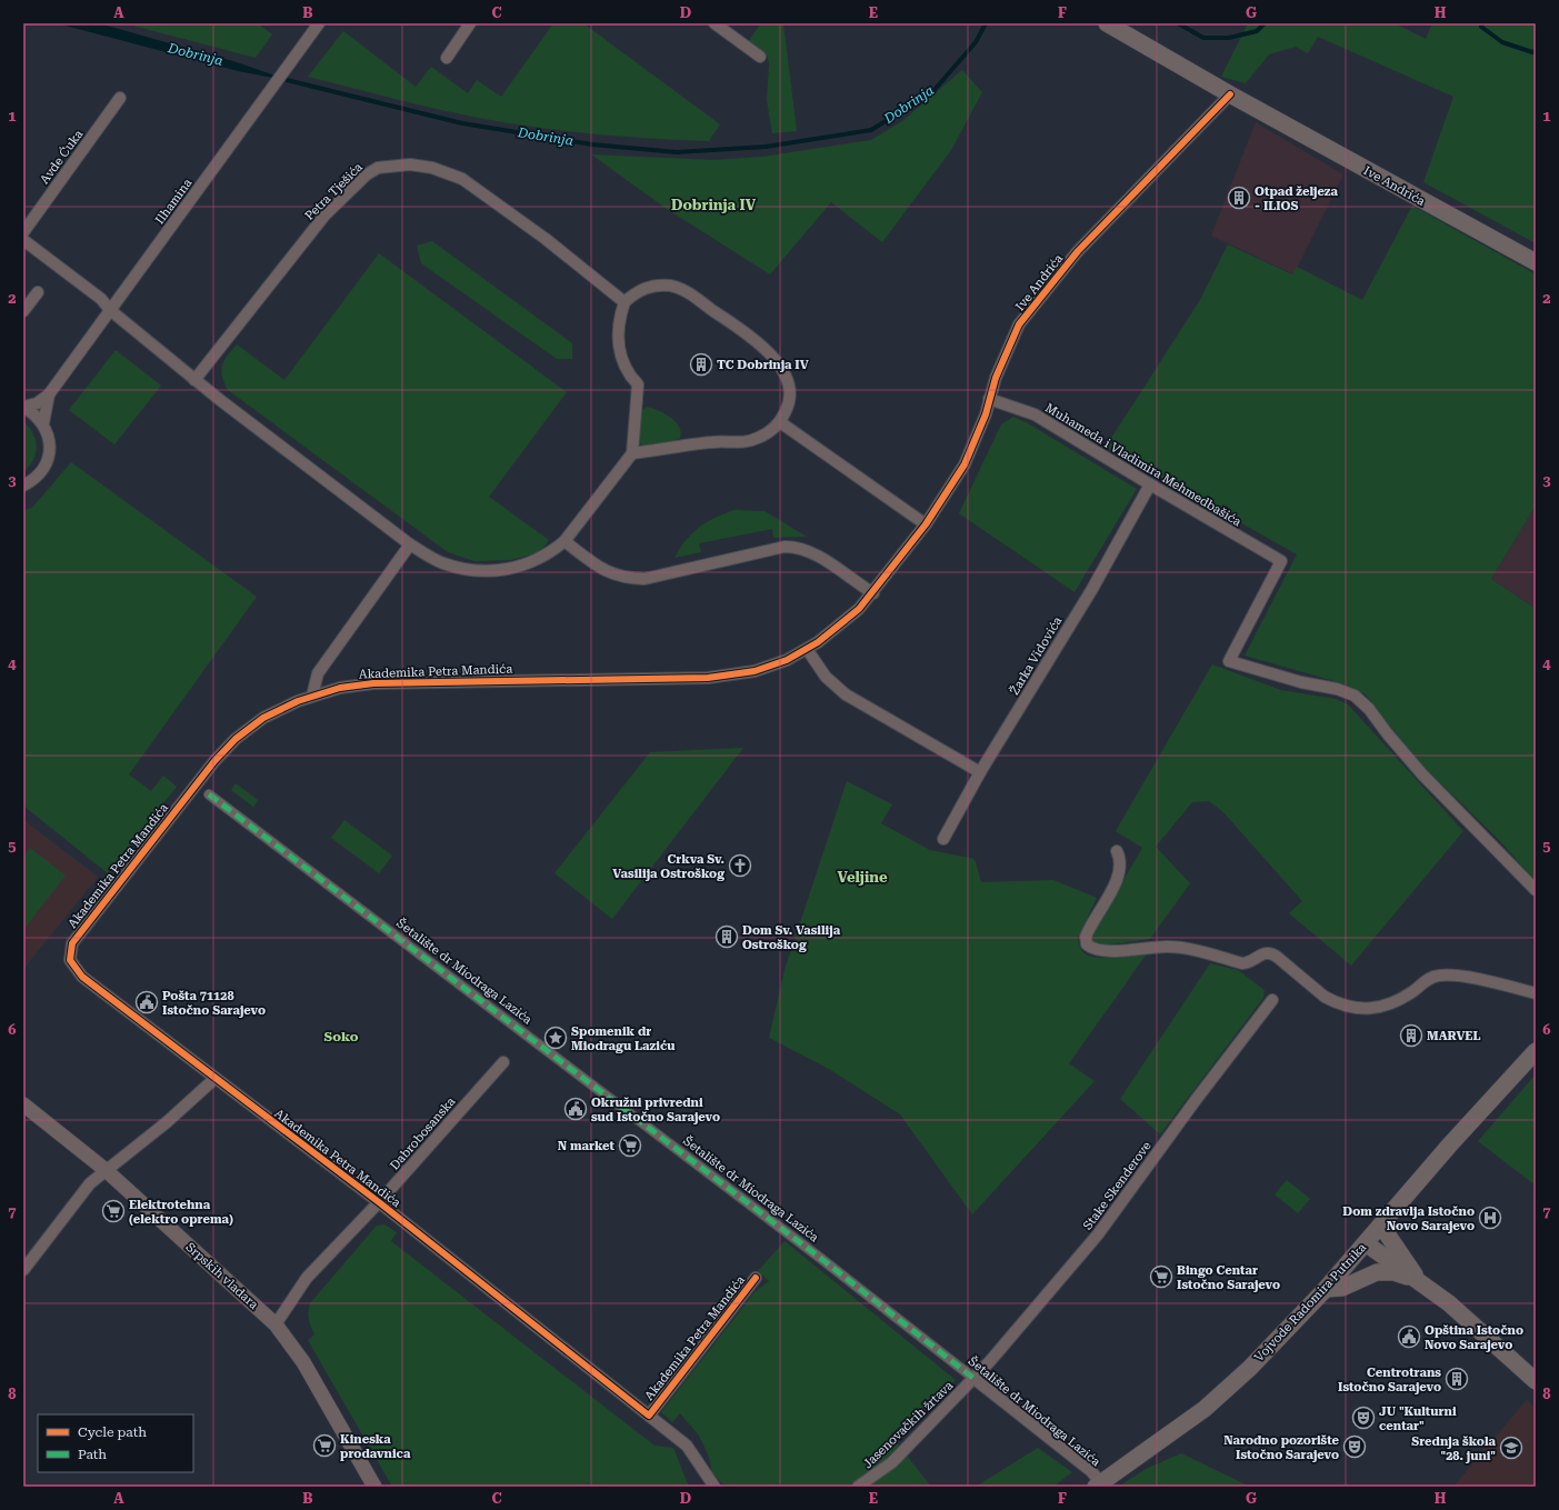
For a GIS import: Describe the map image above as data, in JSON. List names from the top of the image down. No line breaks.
{"streets":{"main road":["Ive Andrića","Vojvode Radomira Putnika"],"street":["Avde Ćuka","Petra Tješića","Ilhamina","Muhameda i Vladimira Mehmedbašića","Žarka Vidovića","Akademika Petra Mandića","Šetalište dr Miodraga Lazića","Dabrobosanska","Stake Skenderove","Srpskih vladara","Jasenovačkih žrtava"]},"crossings":[["Ive Andrića","Muhameda i Vladimira Mehmedbašića"],["Ive Andrića","Akademika Petra Mandića"],["Muhameda i Vladimira Mehmedbašića","Žarka Vidovića"],["Akademika Petra Mandića","Dabrobosanska"],["Šetalište dr Miodraga Lazića","Stake Skenderove"],["Šetalište dr Miodraga Lazića","Vojvode Radomira Putnika"],["Šetalište dr Miodraga Lazića","Jasenovačkih žrtava"],["Dabrobosanska","Srpskih vladara"],["Stake Skenderove","Jasenovačkih žrtava"]],"districts":["Dobrinja IV","Veljine","Soko"],"water":["Dobrinja"],"places":{"building":["Otpad željeza - ILIOS","TC Dobrinja IV","Dom Sv. Vasilija Ostroškog","MARVEL","Centrotrans Istočno Sarajevo"],"church":["Crkva Sv. Vasilija Ostroškog"],"public building":["Pošta 71128 Istočno Sarajevo","Okružni privredni sud Istočno Sarajevo","Opština Istočno Novo Sarajevo"],"place":["Spomenik dr Miodragu Laziću"],"supermarket":["N market","Elektrotehna (elektro oprema)","Bingo Centar Istočno Sarajevo","Kineska prodavnica"],"hospital":["Dom zdravlja Istočno Novo Sarajevo"],"theatre":["JU \"Kulturni centar\"","Narodno pozorište Istočno Sarajevo"],"school or university":["Srednja škola \"28. juni\""]},"legend":["Cycle path","Path"],"grid":{"columns":["A","B","C","D","E","F","G","H"],"rows":["1","2","3","4","5","6","7","8"]}}
